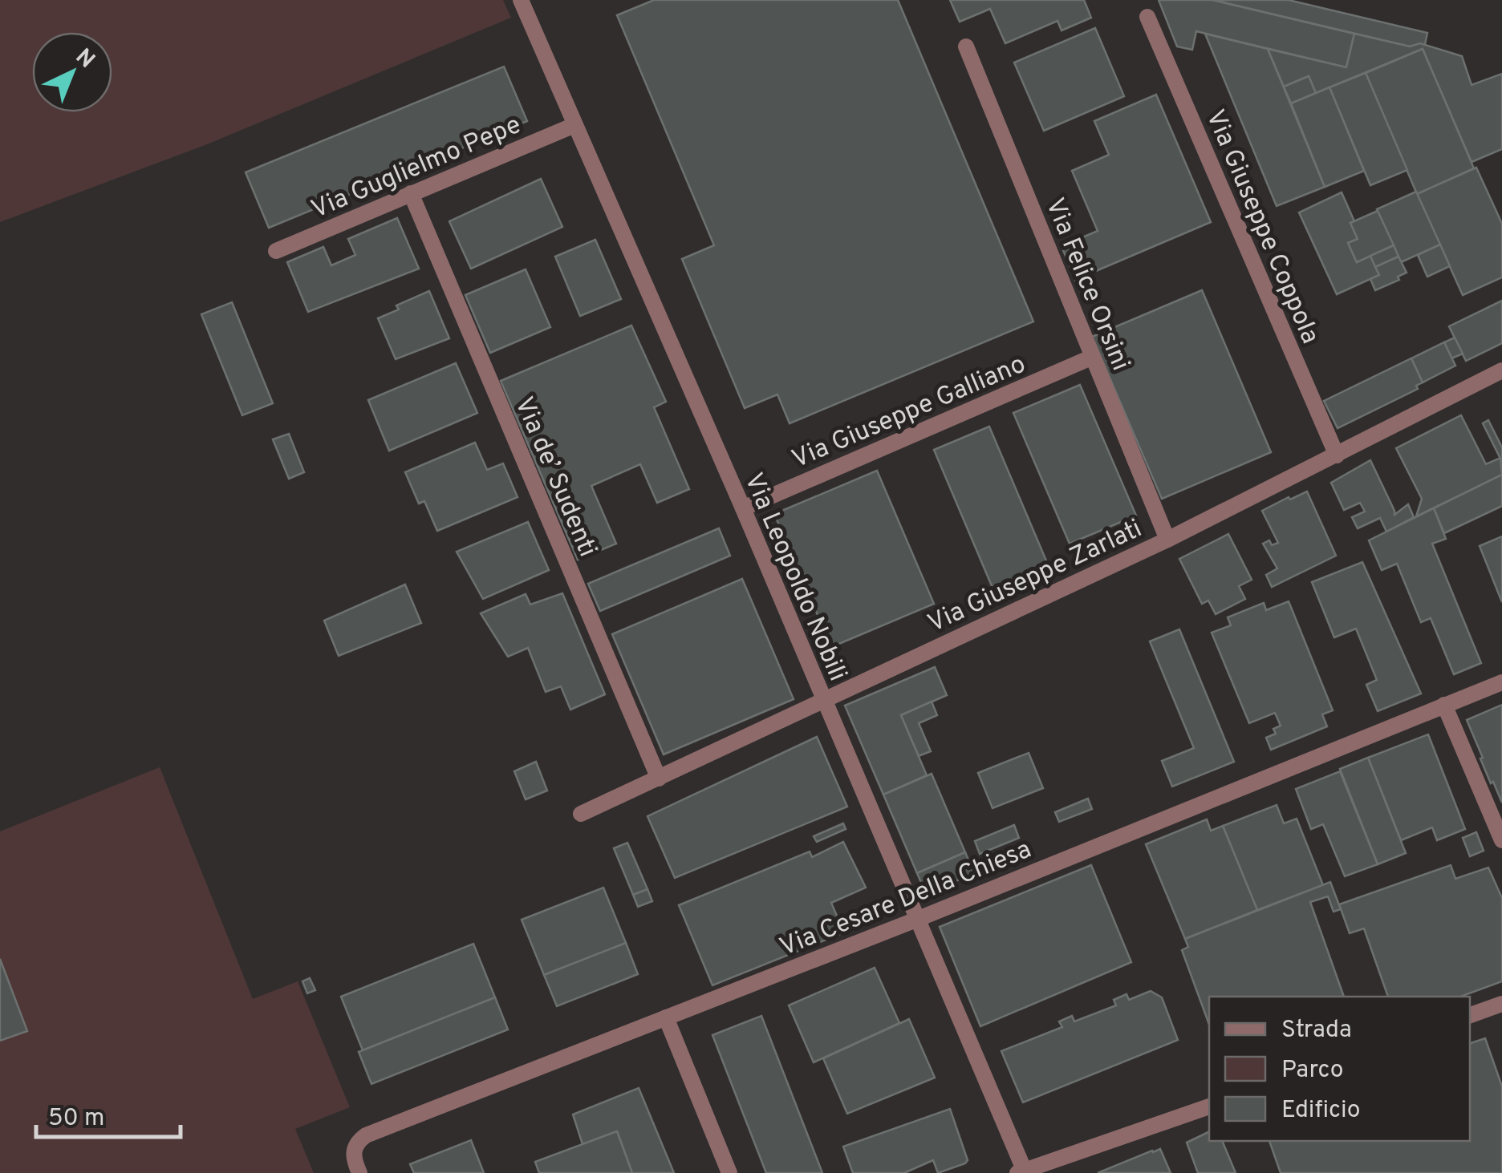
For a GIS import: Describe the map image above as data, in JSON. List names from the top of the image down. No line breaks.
{"streets":{"street":["Via Guglielmo Pepe","Via Giuseppe Coppola","Via Felice Orsini","Via Giuseppe Galliano","Via de’ Sudenti","Via Giuseppe Zarlati","Via Leopoldo Nobili","Via Cesare Della Chiesa"]},"crossings":[["Via Guglielmo Pepe","Via de’ Sudenti"],["Via Guglielmo Pepe","Via Leopoldo Nobili"],["Via Giuseppe Coppola","Via Giuseppe Zarlati"],["Via Felice Orsini","Via Giuseppe Galliano"],["Via Felice Orsini","Via Giuseppe Zarlati"],["Via Giuseppe Galliano","Via Leopoldo Nobili"],["Via de’ Sudenti","Via Giuseppe Zarlati"],["Via Giuseppe Zarlati","Via Leopoldo Nobili"],["Via Leopoldo Nobili","Via Cesare Della Chiesa"]],"legend":["Strada","Parco","Edificio"],"scale_bar":"50 m","north":"top right"}
